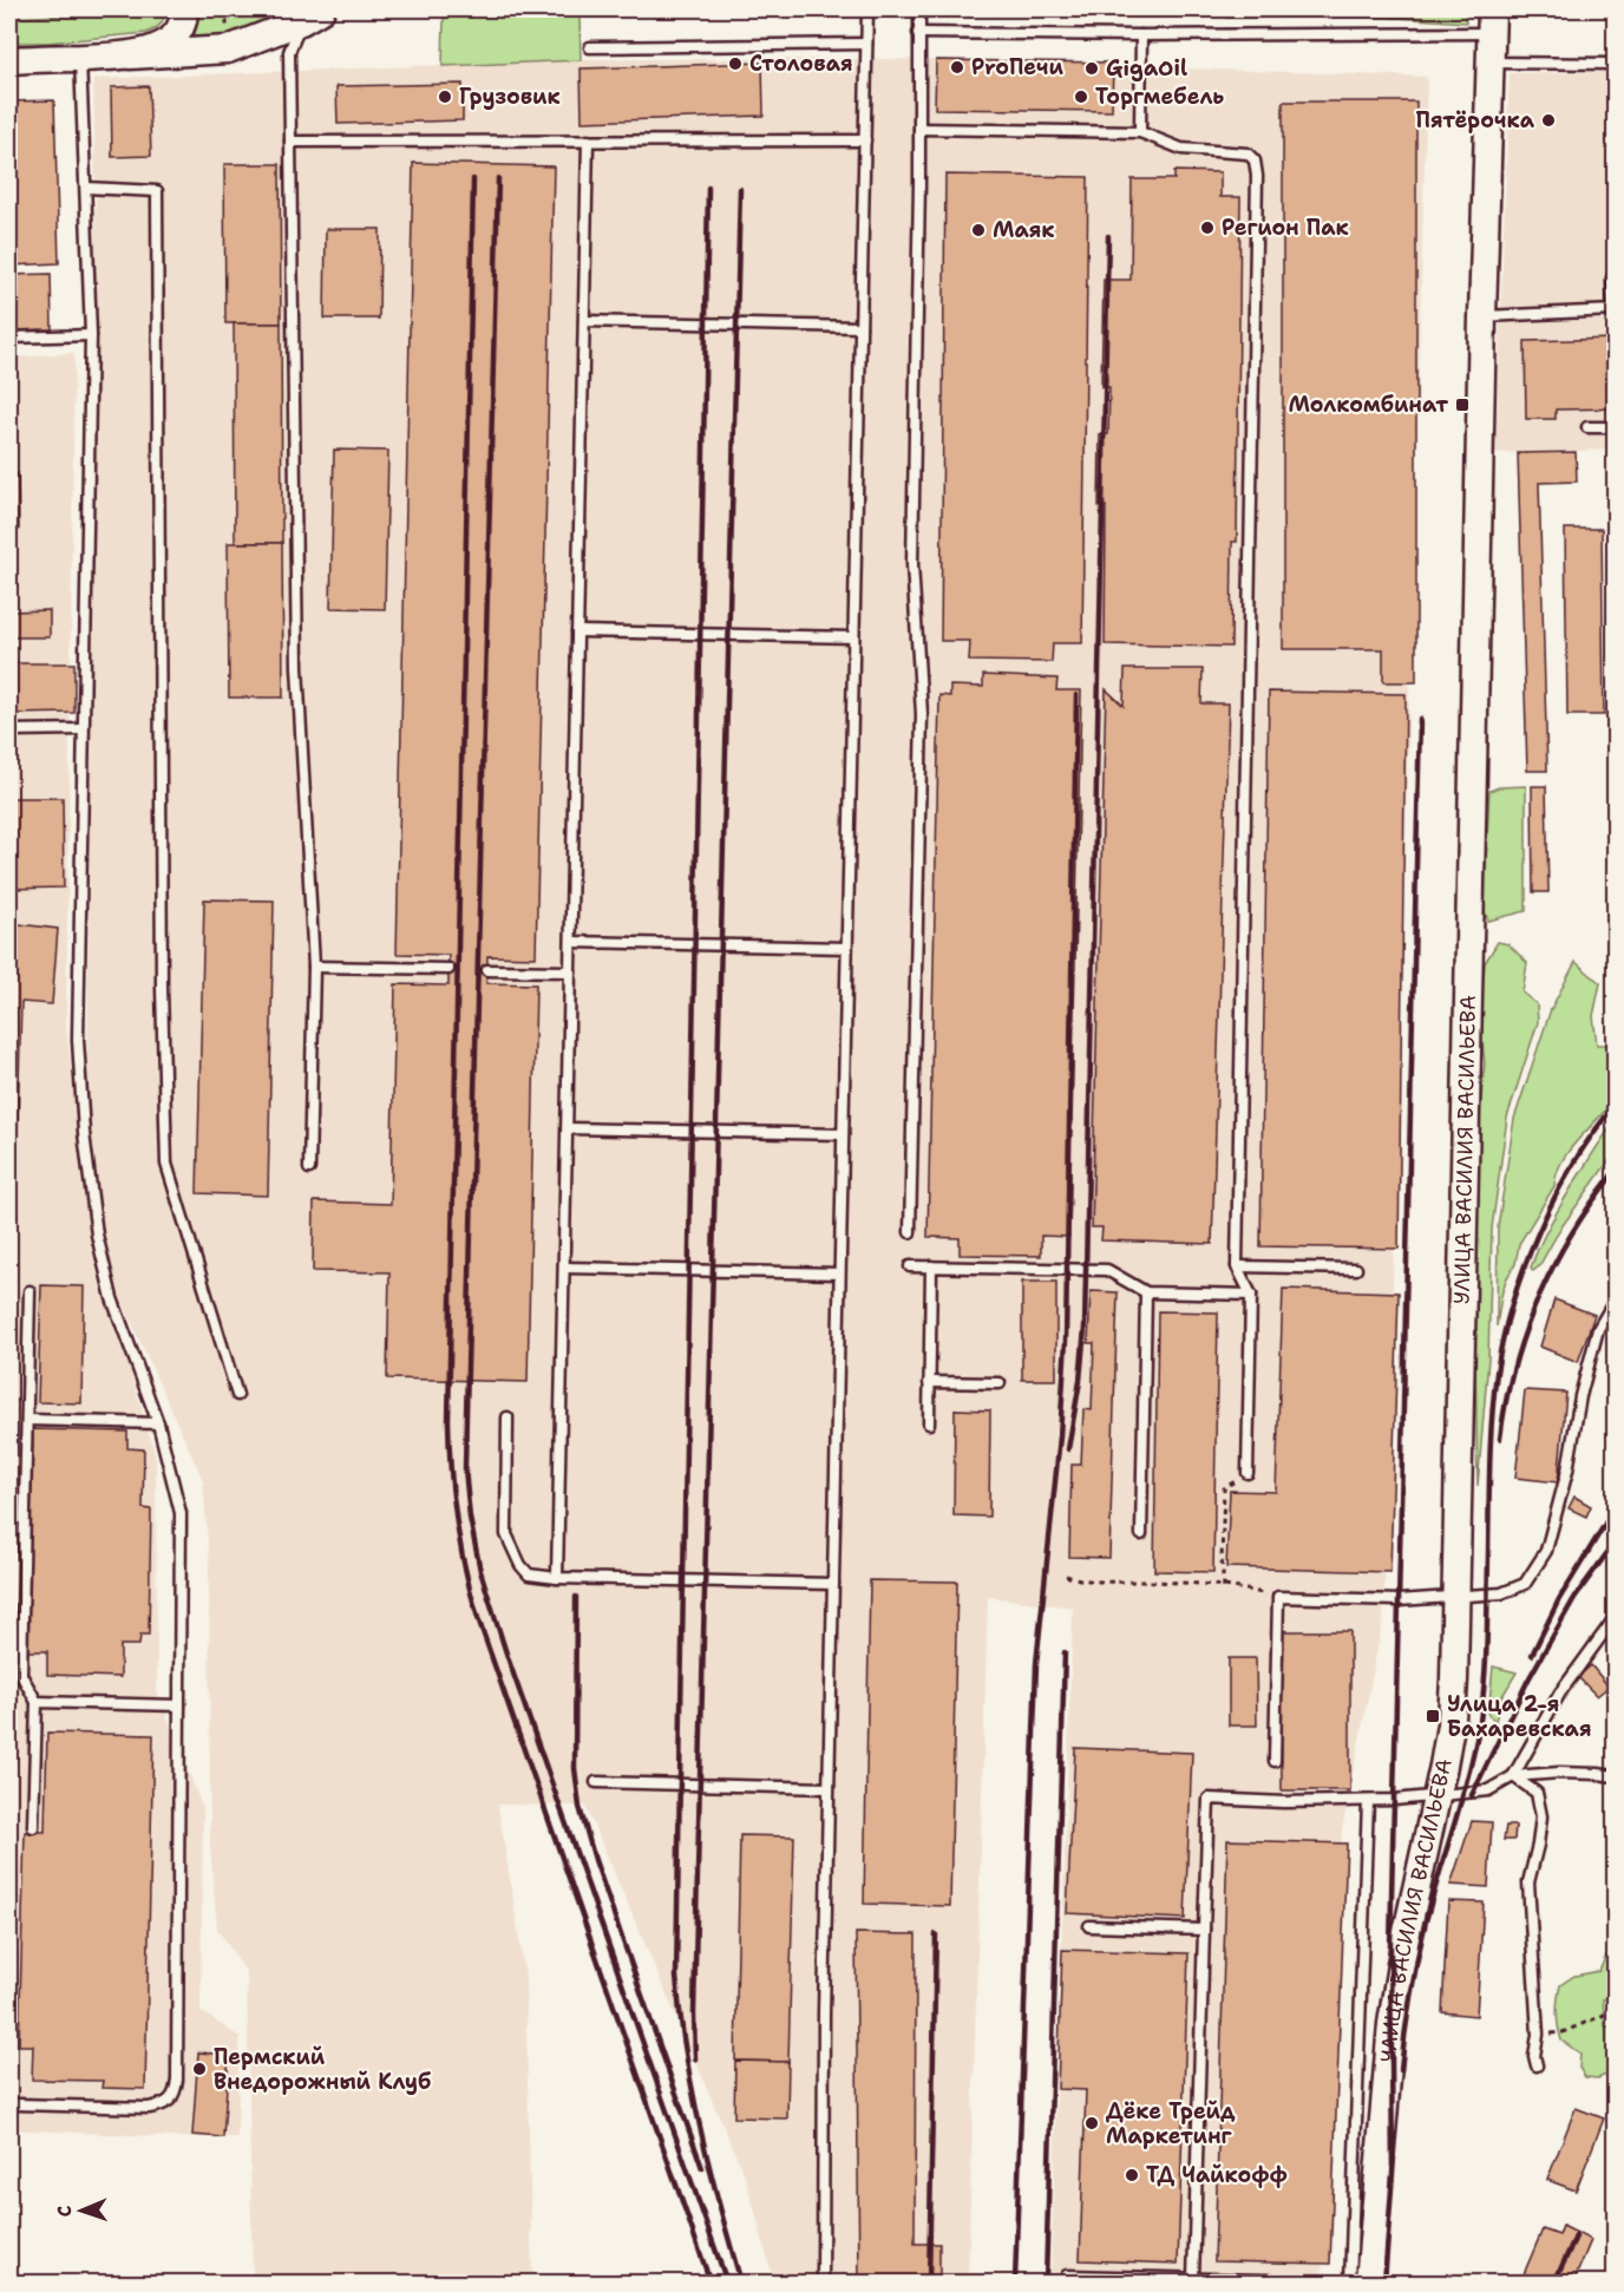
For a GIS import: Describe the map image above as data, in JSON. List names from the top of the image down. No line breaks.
{"streets":{"main road":["УЛИЦА ВАСИЛИЯ ВАСИЛЬЕВА"]},"places":{"other":["Столовая","ProПечи","GigaOil","Грузовик","Торгмебель","Пятёрочка","Регион Пак","Маяк","Пермский Внедорожный Клуб","Дёке Трейд Маркетинг","ТД Чайкофф"],"transit":["Молкомбинат","Улица 2-я Бахаревская"]},"north":"left"}
